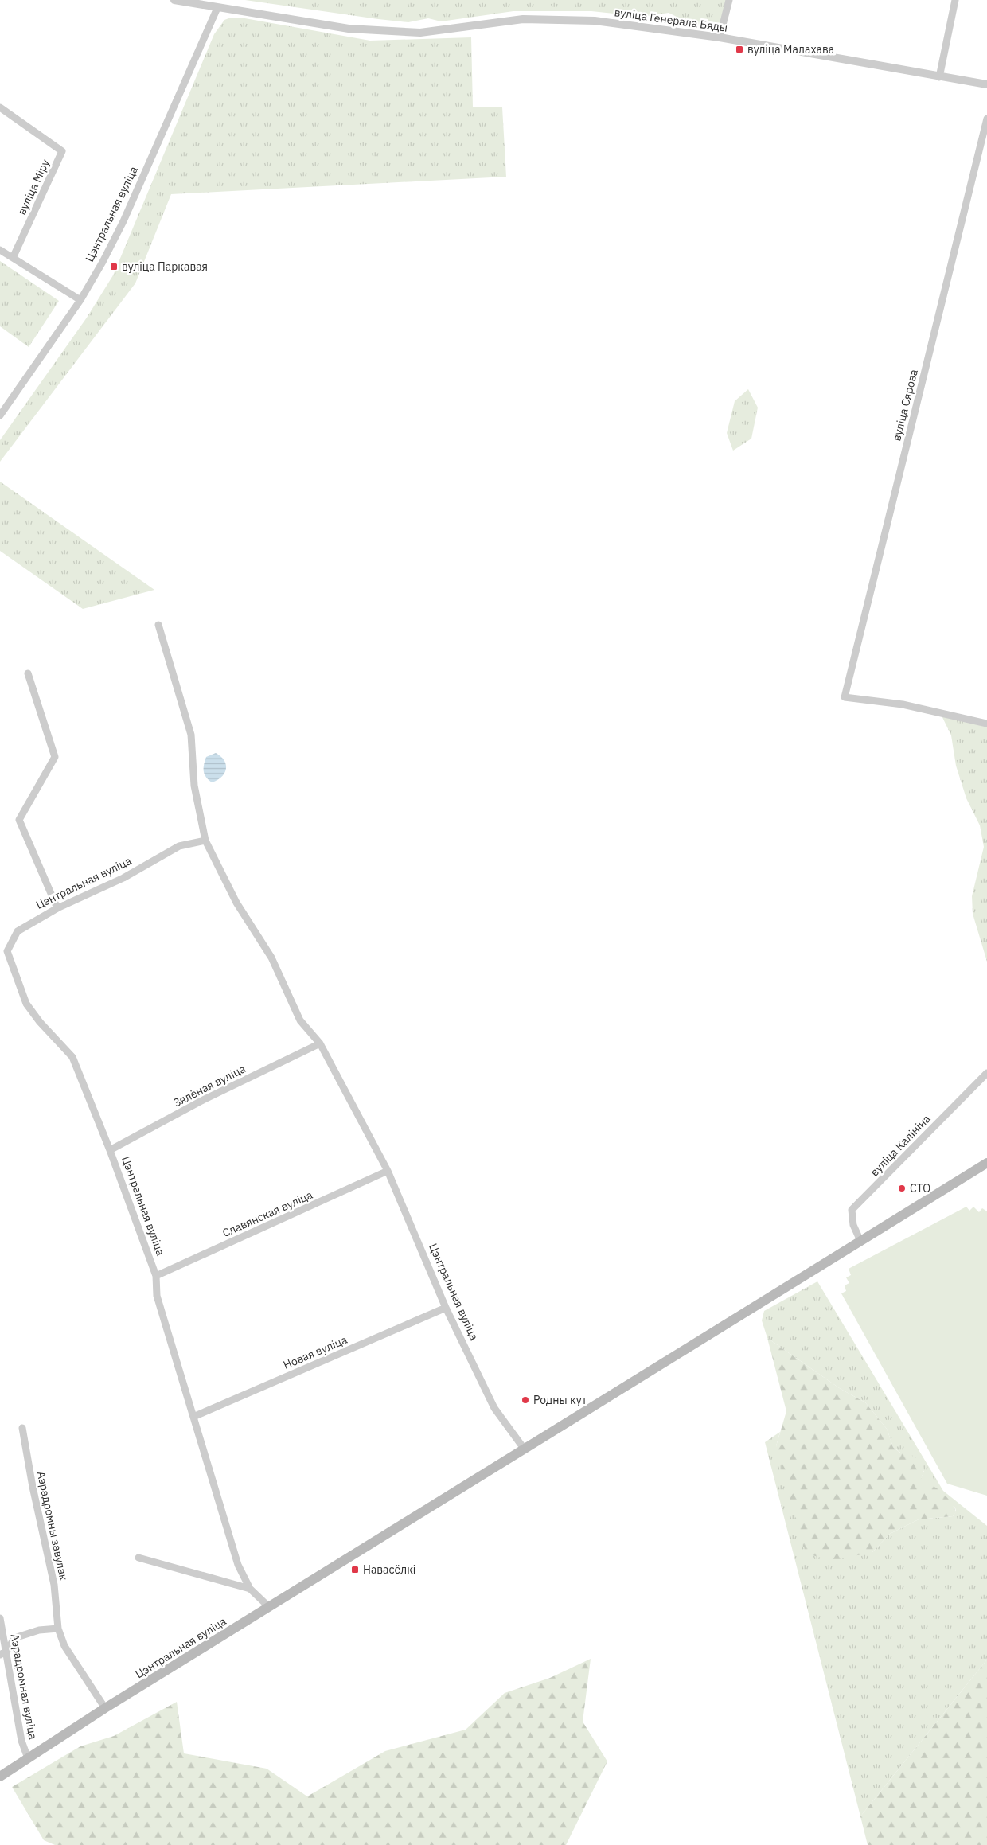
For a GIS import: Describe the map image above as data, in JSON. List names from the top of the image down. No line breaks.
{"streets":{"main road":["Цэнтральная вуліца"],"street":["вуліца Генерала Бяды","вуліца Міру","вуліца Сярова","Зялёная вуліца","вуліца Калініна","Славянская вуліца","Новая вуліца","Аэрадромны завулак","Аэрадромная вуліца"]},"crossings":[["вуліца Генерала Бяды","Цэнтральная вуліца"],["Цэнтральная вуліца","Зялёная вуліца"],["Цэнтральная вуліца","вуліца Калініна"],["Цэнтральная вуліца","Славянская вуліца"],["Цэнтральная вуліца","Новая вуліца"],["Цэнтральная вуліца","Аэрадромны завулак"],["Цэнтральная вуліца","Аэрадромная вуліца"]],"places":{"transit":["вуліца Малахава","вуліца Паркавая","Навасёлкі"],"other":["СТО","Родны кут"]}}
